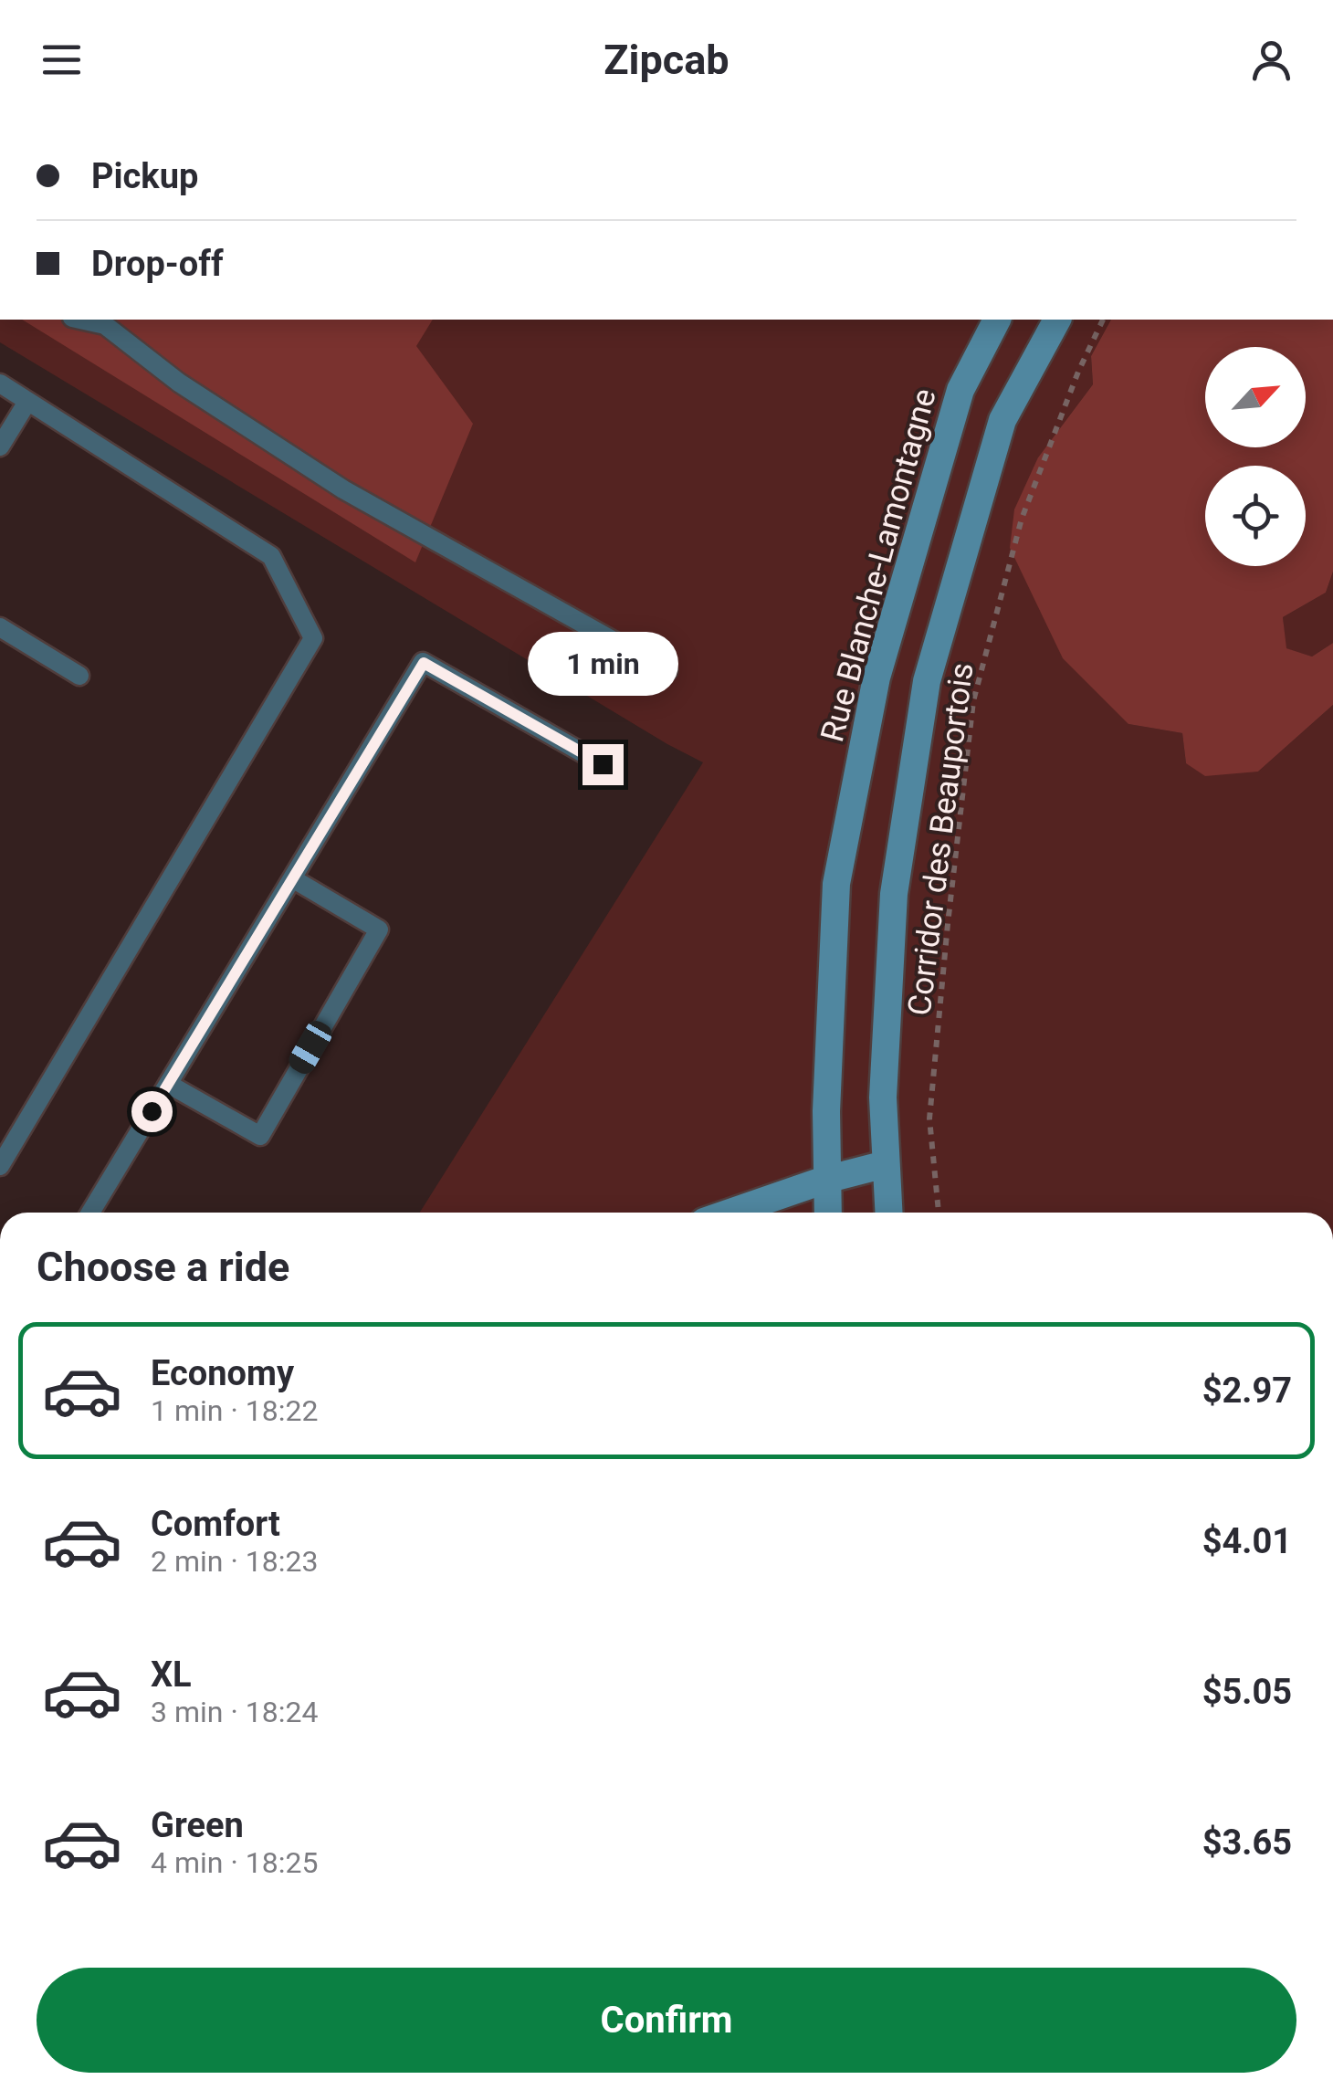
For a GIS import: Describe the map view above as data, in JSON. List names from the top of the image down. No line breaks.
{"streets":{"street":["Rue Blanche-Lamontagne"],"path":["Corridor des Beauportois"]},"north":"top right","page":{"header":"Zipcab","banner":["Pickup","Drop-off"],"bubble":"1 min","heading":"Choose a ride","list":[{"name":"Economy","note":"1 min · 18:22","value":"$2.97"},{"name":"Comfort","note":"2 min · 18:23","value":"$4.01"},{"name":"XL","note":"3 min · 18:24","value":"$5.05"},{"name":"Green","note":"4 min · 18:25","value":"$3.65"}],"buttons":"Confirm"}}
